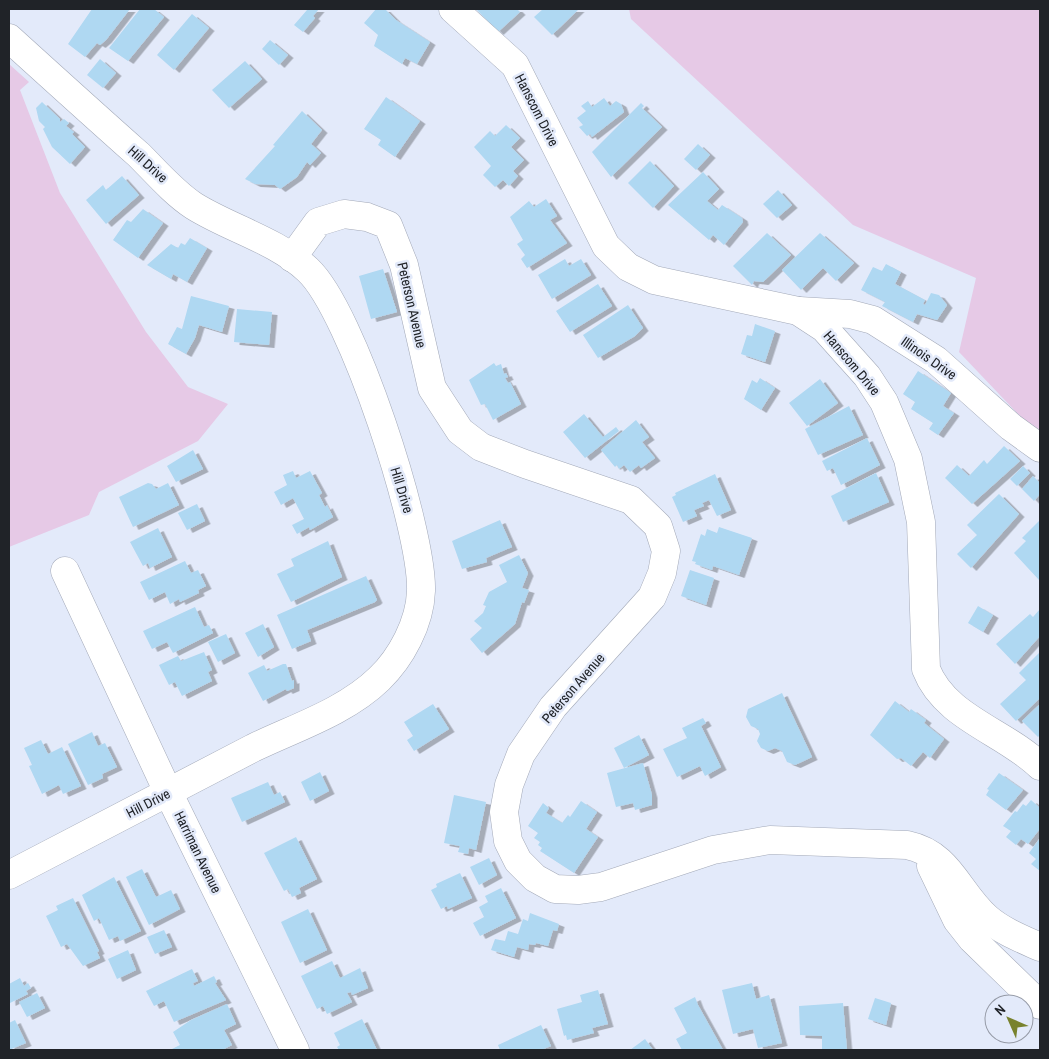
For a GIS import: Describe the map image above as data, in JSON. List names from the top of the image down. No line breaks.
{"streets":{"street":["Hanscom Drive","Hill Drive","Peterson Avenue","Illinois Drive","Harriman Avenue"]},"crossings":[["Hanscom Drive","Illinois Drive"],["Hill Drive","Peterson Avenue"],["Hill Drive","Harriman Avenue"]],"north":"top left"}
